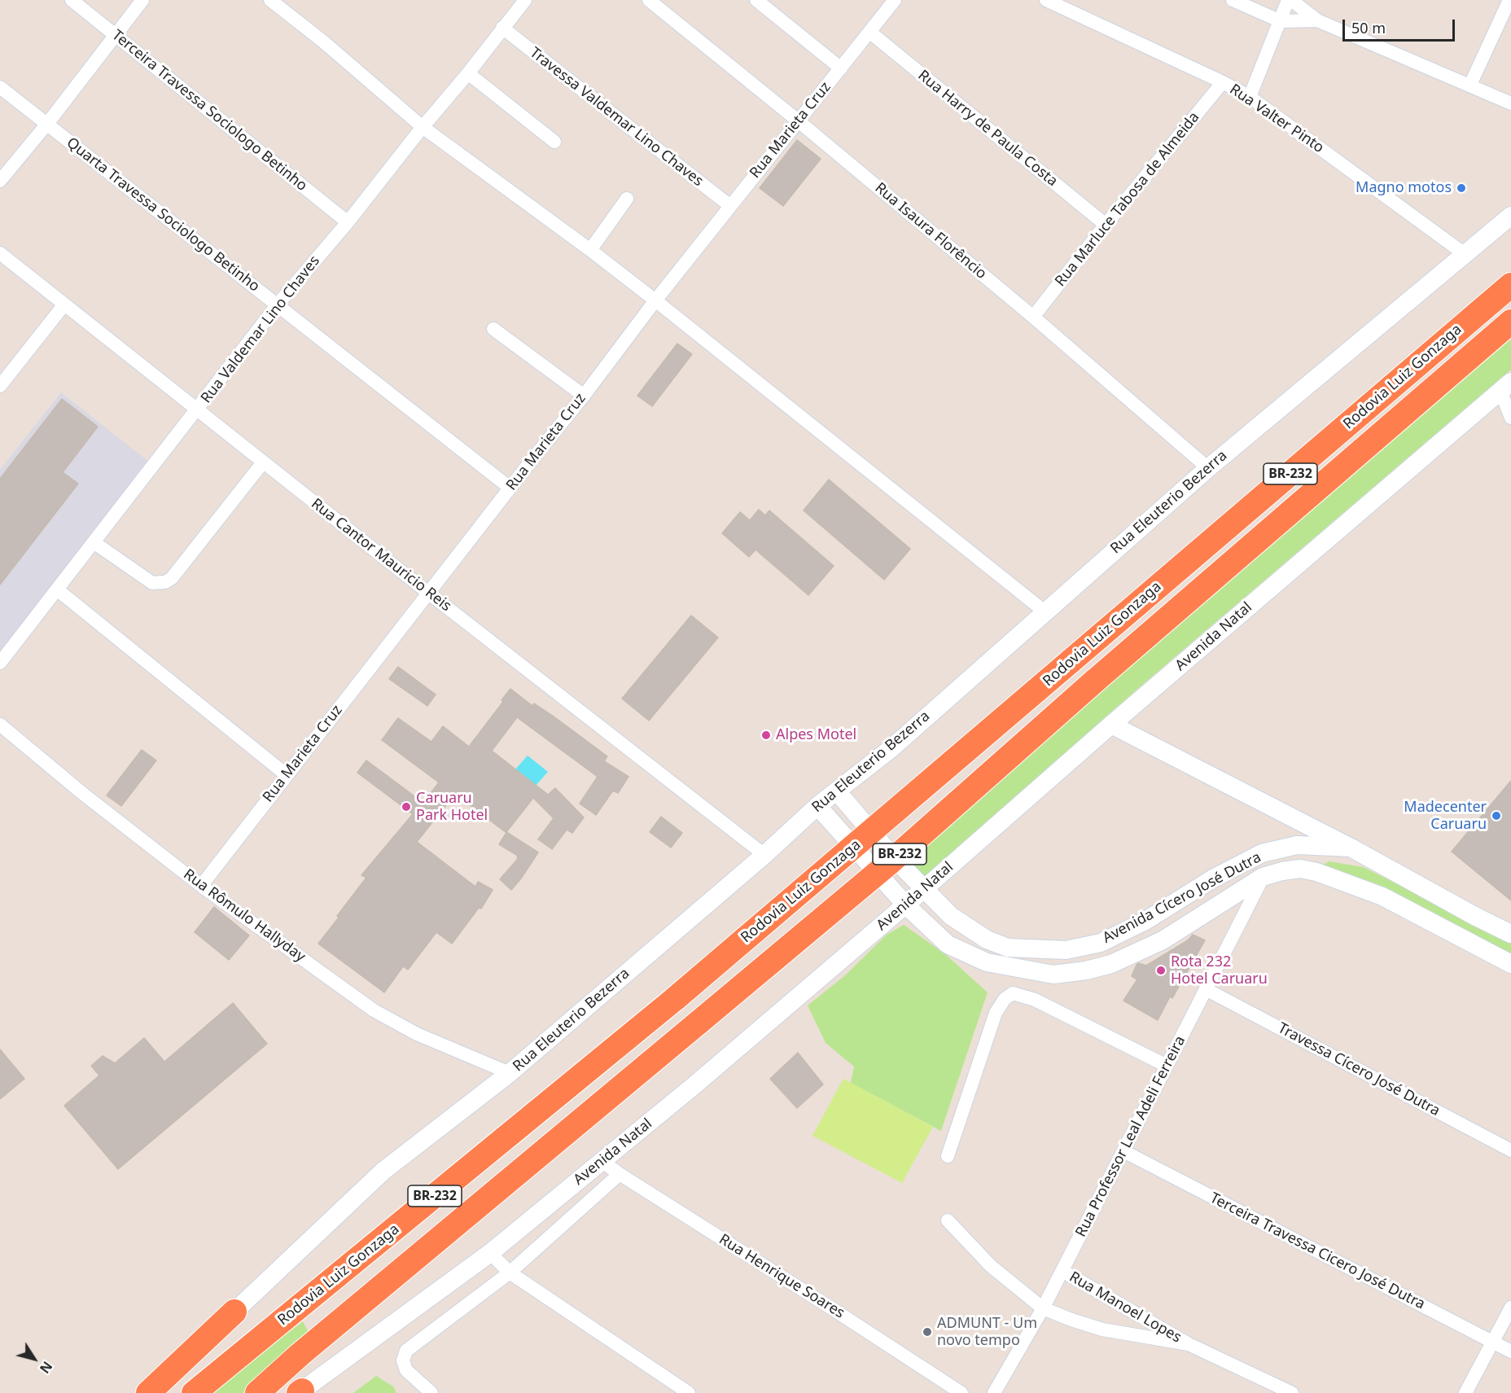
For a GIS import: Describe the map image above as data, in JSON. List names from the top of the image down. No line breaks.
{"streets":{"highway":["Rodovia Luiz Gonzaga","BR-232"],"street":["Terceira Travessa Sociologo Betinho","Travessa Valdemar Lino Chaves","Rua Valter Pinto","Rua Harry de Paula Costa","Rua Marieta Cruz","Rua Marluce Tabosa de Almeida","Quarta Travessa Sociologo Betinho","Rua Isaura Florêncio","Rua Valdemar Lino Chaves","Rua Eleuterio Bezerra","Rua Cantor Mauricio Reis","Avenida Natal","Avenida Cícero José Dutra","Rua Rômulo Hallyday","Travessa Cícero José Dutra","Rua Professor Leal Adeli Ferreira","Terceira Travessa Cicero José Dutra","Rua Henrique Soares","Rua Manoel Lopes"]},"crossings":[["Terceira Travessa Sociologo Betinho","Rua Valdemar Lino Chaves"],["Travessa Valdemar Lino Chaves","Rua Marieta Cruz"],["Travessa Valdemar Lino Chaves","Rua Valdemar Lino Chaves"],["Rua Valter Pinto","Rua Marluce Tabosa de Almeida"],["Rua Valter Pinto","Rua Eleuterio Bezerra"],["Rua Harry de Paula Costa","Rua Marieta Cruz"],["Rua Harry de Paula Costa","Rua Marluce Tabosa de Almeida"],["Rua Marieta Cruz","Quarta Travessa Sociologo Betinho"],["Rua Marieta Cruz","Rua Isaura Florêncio"],["Rua Marieta Cruz","Rua Cantor Mauricio Reis"],["Rua Marieta Cruz","Rua Rômulo Hallyday"],["Rua Marluce Tabosa de Almeida","Rua Isaura Florêncio"],["Quarta Travessa Sociologo Betinho","Rua Valdemar Lino Chaves"],["Rua Isaura Florêncio","Rua Eleuterio Bezerra"],["Rua Valdemar Lino Chaves","Rua Cantor Mauricio Reis"],["Rua Eleuterio Bezerra","Rua Cantor Mauricio Reis"],["Rua Eleuterio Bezerra","Avenida Cícero José Dutra"],["Rua Eleuterio Bezerra","Rua Rômulo Hallyday"],["Avenida Natal","Avenida Cícero José Dutra"],["Avenida Natal","Rua Henrique Soares"],["Avenida Cícero José Dutra","Rua Professor Leal Adeli Ferreira"],["Travessa Cícero José Dutra","Rua Professor Leal Adeli Ferreira"],["Rua Professor Leal Adeli Ferreira","Terceira Travessa Cicero José Dutra"],["Rua Professor Leal Adeli Ferreira","Rua Manoel Lopes"]],"places":["Magno motos","Alpes Motel","Caruaru Park Hotel","Madecenter Caruaru","Rota 232 Hotel Caruaru","ADMUNT - Um novo tempo"],"scale_bar":"50 m","north":"bottom right"}
